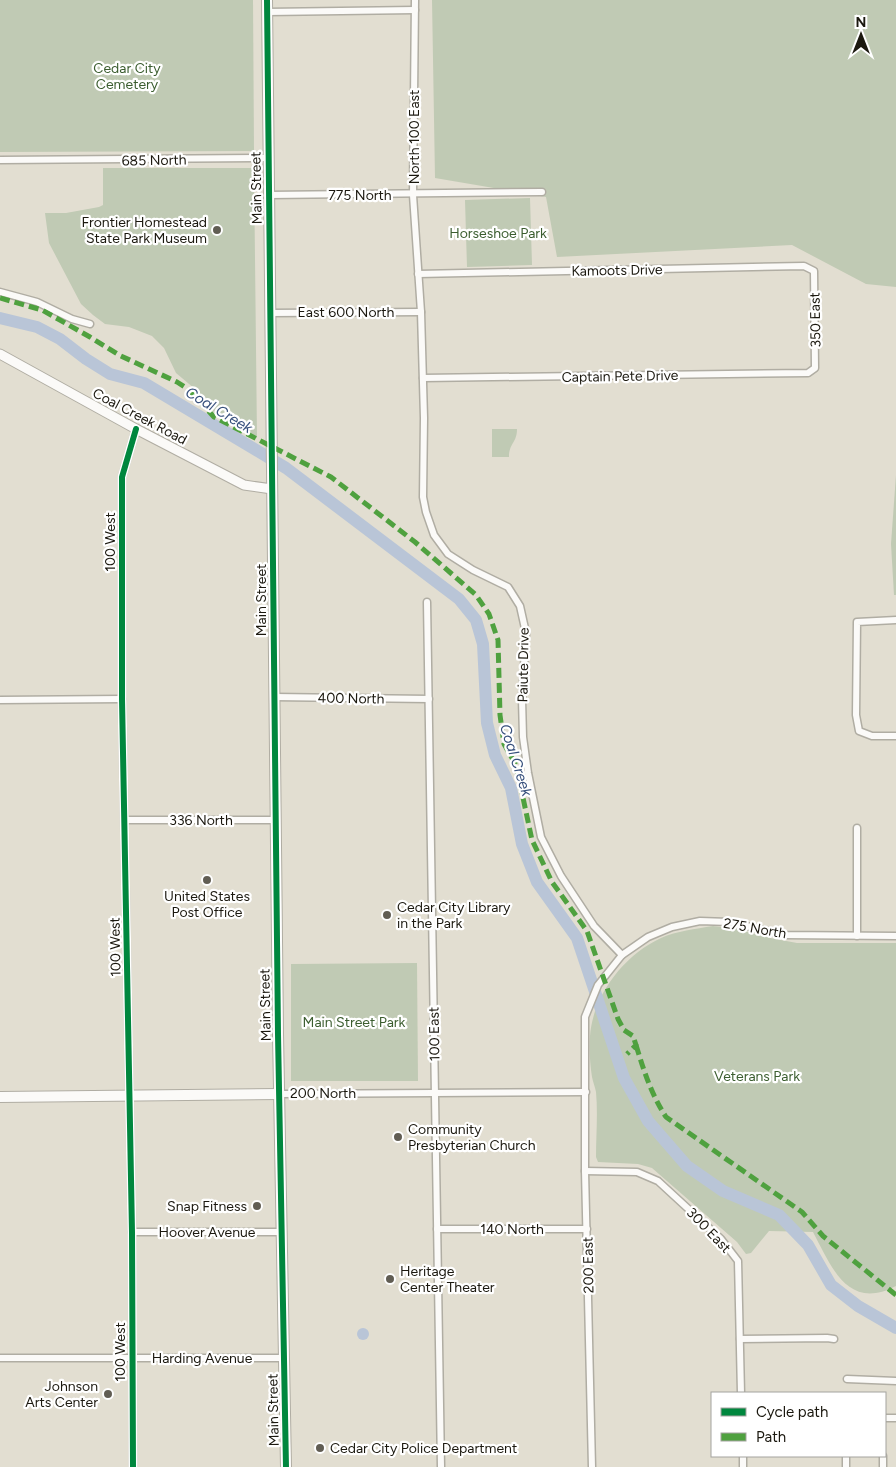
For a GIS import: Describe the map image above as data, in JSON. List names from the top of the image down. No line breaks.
{"streets":{"main road":["Main Street","Coal Creek Road","200 North"],"street":["North 100 East","685 North","775 North","Kamoots Drive","East 600 North","350 East","Captain Pete Drive","100 West","Paiute Drive","400 North","336 North","275 North","100 East","140 North","300 East","Hoover Avenue","200 East","Harding Avenue"]},"crossings":[["North 100 East","775 North"],["North 100 East","Kamoots Drive"],["North 100 East","Paiute Drive"],["685 North","Main Street"],["Main Street","775 North"],["Main Street","East 600 North"],["Main Street","Coal Creek Road"],["Main Street","400 North"],["Main Street","336 North"],["Main Street","200 North"],["Main Street","Hoover Avenue"],["Main Street","Harding Avenue"],["Kamoots Drive","350 East"],["Kamoots Drive","Paiute Drive"],["East 600 North","Paiute Drive"],["350 East","Captain Pete Drive"],["Captain Pete Drive","Paiute Drive"],["Coal Creek Road","100 West"],["100 West","336 North"],["100 West","200 North"],["100 West","Hoover Avenue"],["100 West","Harding Avenue"],["Paiute Drive","275 North"],["400 North","100 East"],["275 North","200 East"],["100 East","200 North"],["100 East","140 North"],["200 North","200 East"],["140 North","200 East"],["300 East","200 East"]],"water":["Coal Creek"],"parks":["Cedar City Cemetery","Horseshoe Park","Main Street Park","Veterans Park"],"places":["Frontier Homestead State Park Museum","United States Post Office","Cedar City Library in the Park","Community Presbyterian Church","Snap Fitness","Heritage Center Theater","Johnson Arts Center","Cedar City Police Department"],"legend":["Cycle path","Path"],"north":"top"}
